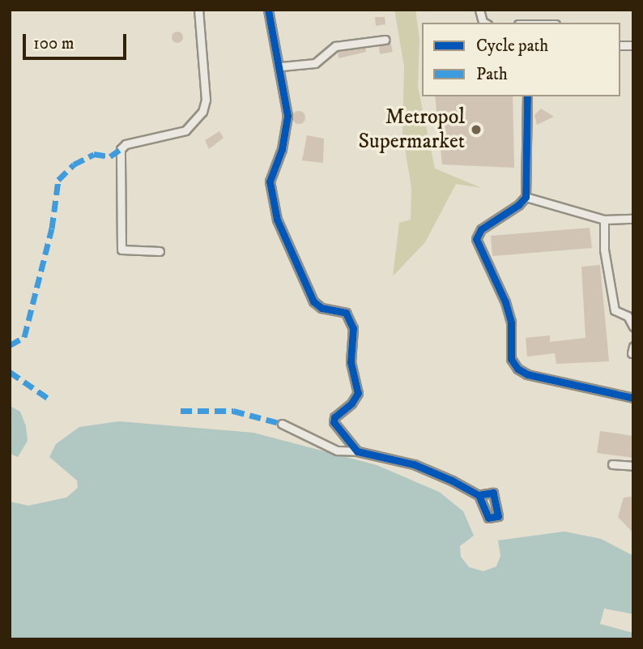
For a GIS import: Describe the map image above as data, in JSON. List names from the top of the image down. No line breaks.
{"places":["Metropol Supermarket"],"legend":["Cycle path","Path"],"scale_bar":"100 m"}
